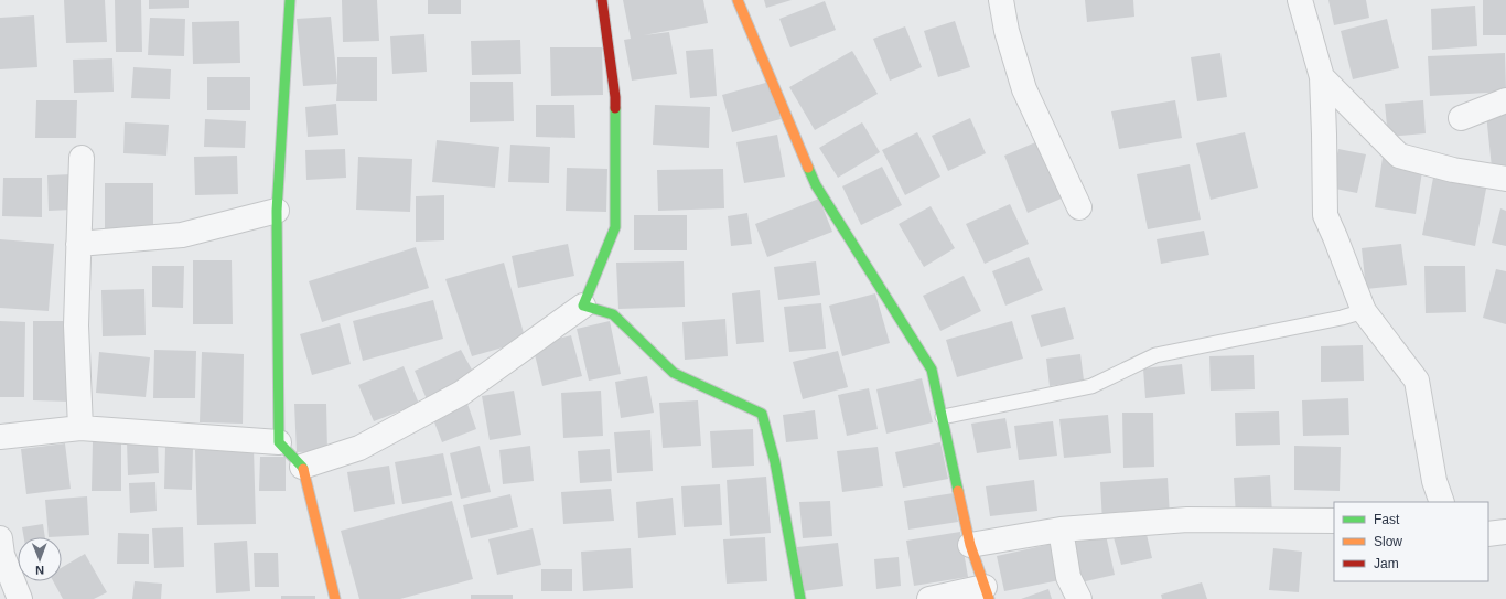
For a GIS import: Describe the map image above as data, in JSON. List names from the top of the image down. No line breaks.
{"legend":["Fast","Slow","Jam"],"north":"bottom"}
